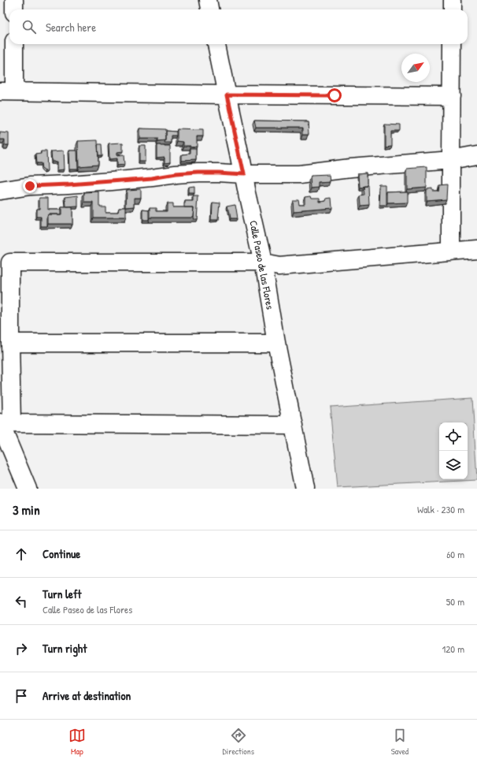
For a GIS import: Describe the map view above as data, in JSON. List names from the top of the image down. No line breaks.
{"streets":{"street":["Calle Paseo de las Flores"]},"north":"top right","page":{"search":"Search here","heading":["3 min","Walk · 230 m"],"list":[["Continue","60 m"],["Turn left","Calle Paseo de las Flores","50 m"],["Turn right","120 m"],"Arrive at destination"],"nav":["Map","Directions","Saved"]}}
